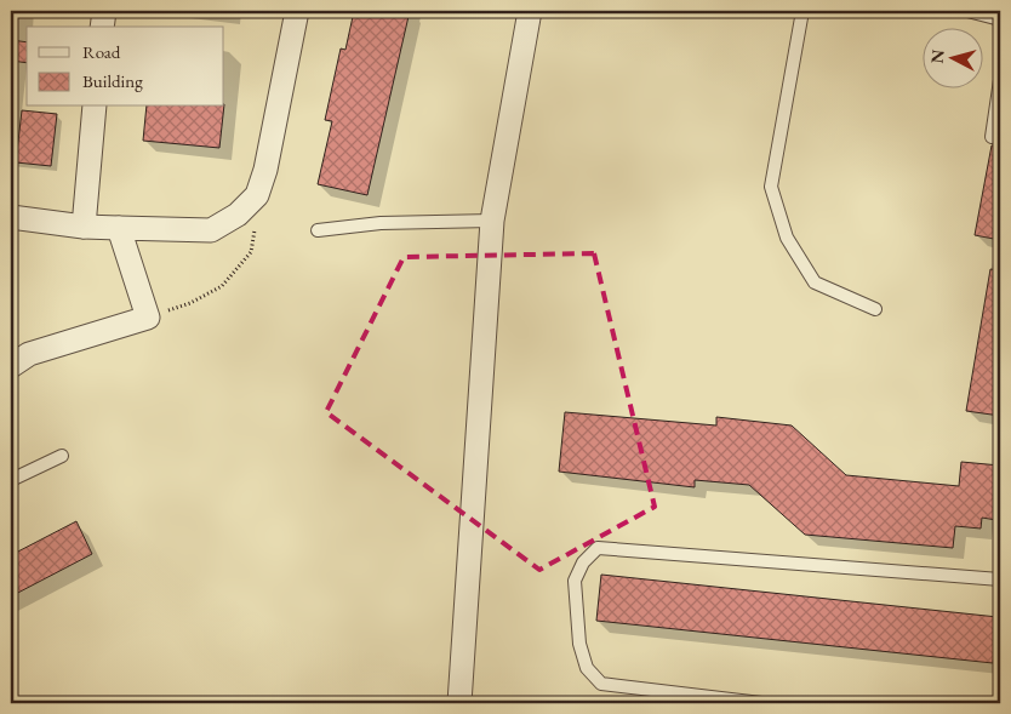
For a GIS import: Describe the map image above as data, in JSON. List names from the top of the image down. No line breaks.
{"legend":["Road","Building"],"north":"left"}
